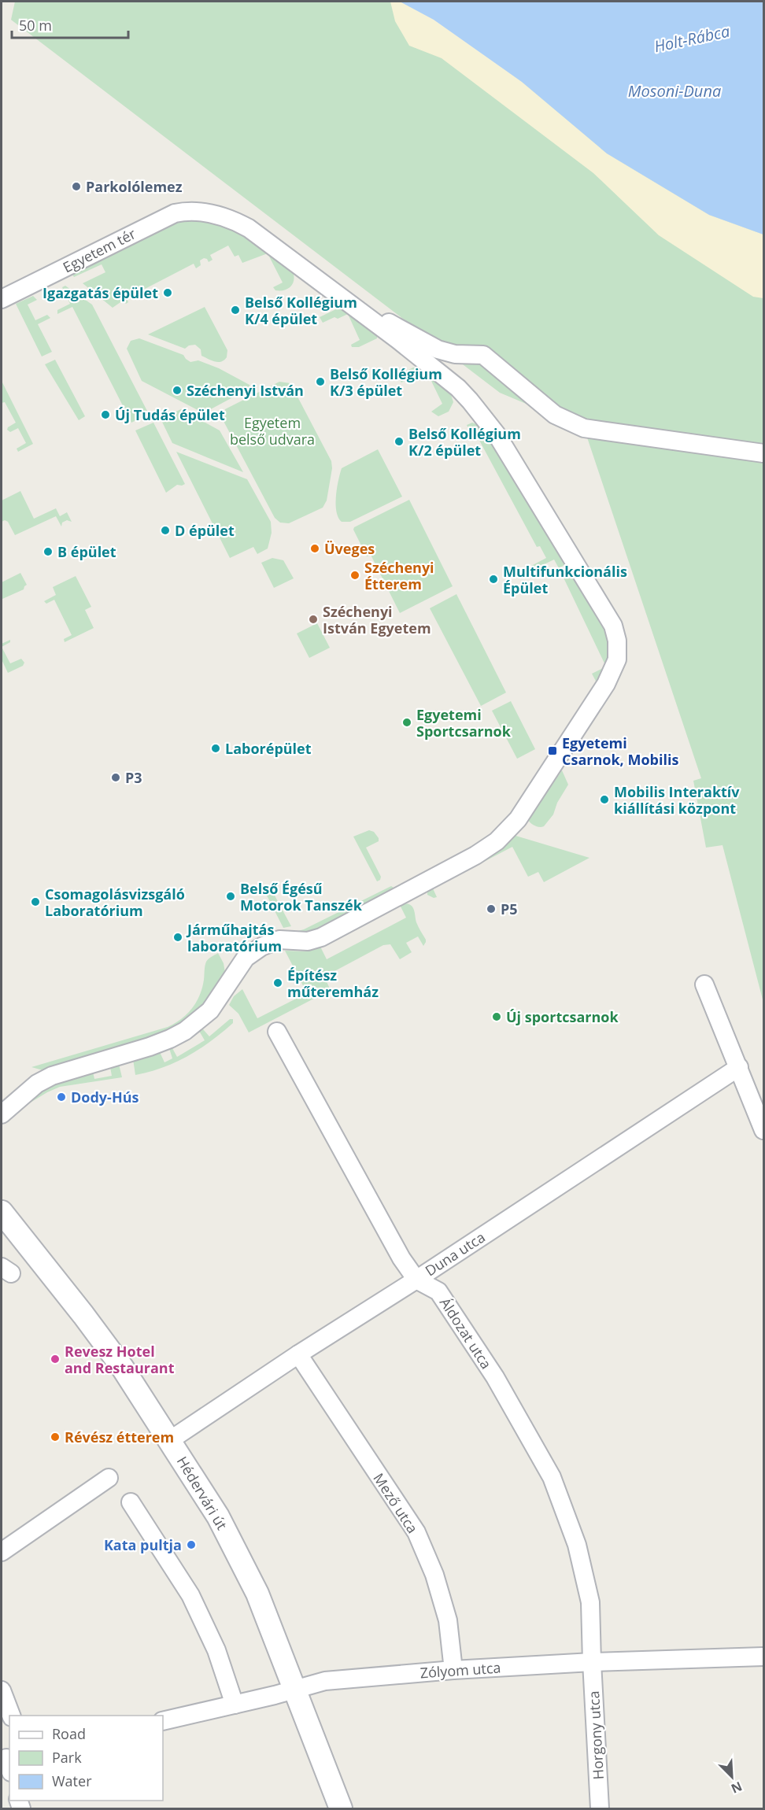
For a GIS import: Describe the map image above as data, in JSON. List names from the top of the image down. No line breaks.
{"streets":{"street":["Egyetem tér","Duna utca","Áldozat utca","Hédervári út","Mező utca","Zólyom utca","Horgony utca"]},"crossings":[["Duna utca","Áldozat utca"],["Duna utca","Hédervári út"],["Duna utca","Mező utca"],["Áldozat utca","Zólyom utca"],["Áldozat utca","Horgony utca"],["Hédervári út","Zólyom utca"],["Mező utca","Zólyom utca"],["Zólyom utca","Horgony utca"]],"water":["Holt-Rábca","Mosoni-Duna"],"parks":["Egyetem belső udvara"],"places":{"other":["Parkolólemez","Igazgatás épület","Belső Kollégium K/4 épület","Belső Kollégium K/3 épület","Széchenyi István","Új Tudás épület","Belső Kollégium K/2 épület","D épület","Üveges","B épület","Széchenyi Étterem","Multifunkcionális Épület","Széchenyi István Egyetem","Egyetemi Sportcsarnok","Laborépület","P3","Mobilis Interaktív kiállítási központ","Belső Égésű Motorok Tanszék","Csomagolásvizsgáló Laboratórium","P5","Járműhajtás laboratórium","Építész műteremház","Új sportcsarnok","Dody-Hús","Revesz Hotel and Restaurant","Révész étterem","Kata pultja"],"transit":["Egyetemi Csarnok, Mobilis"]},"legend":["Road","Park","Water"],"scale_bar":"50 m","north":"bottom right"}
